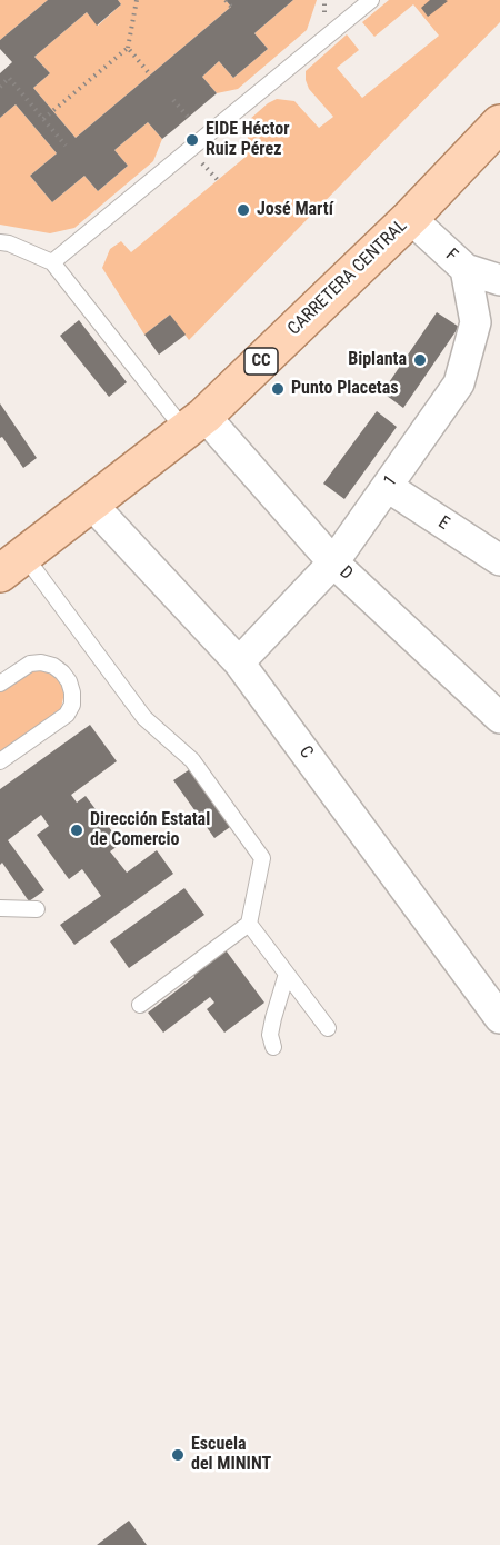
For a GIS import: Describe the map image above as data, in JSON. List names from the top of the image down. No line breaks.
{"streets":{"main road":["CARRETERA CENTRAL","CC"],"street":["F","1","E","D","C"]},"crossings":[["F","CARRETERA CENTRAL"],["F","1"],["CARRETERA CENTRAL","D"],["CARRETERA CENTRAL","C"],["1","E"],["1","D"],["1","C"]],"places":["EIDE Héctor Ruiz Pérez","José Martí","Biplanta","Punto Placetas","Dirección Estatal de Comercio","Escuela del MININT"]}
